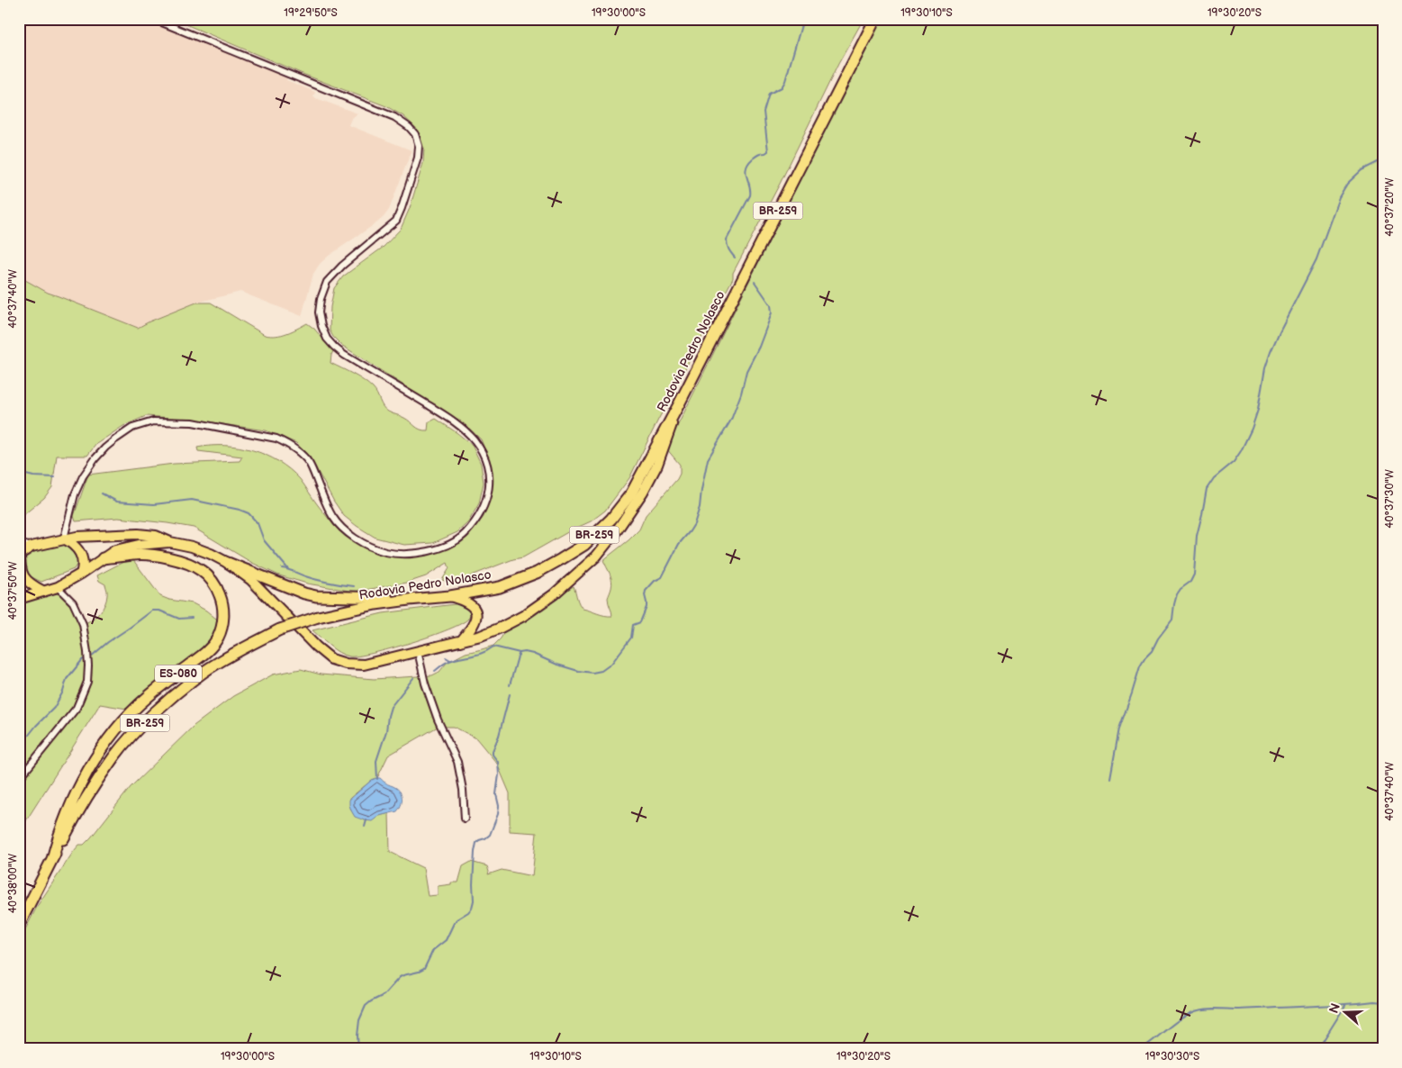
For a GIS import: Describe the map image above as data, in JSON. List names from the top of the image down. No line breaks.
{"streets":{"highway":["BR-259","Rodovia Pedro Nolasco","ES-080"]},"crossings":[["Rodovia Pedro Nolasco","ES-080"]],"north":"left","coordinates":["19°29'50\"S","19°30'00\"S","19°30'10\"S","19°30'20\"S","40°37'20\"W","40°37'40\"W","40°37'30\"W","40°37'50\"W","40°38'00\"W","19°30'30\"S"]}
